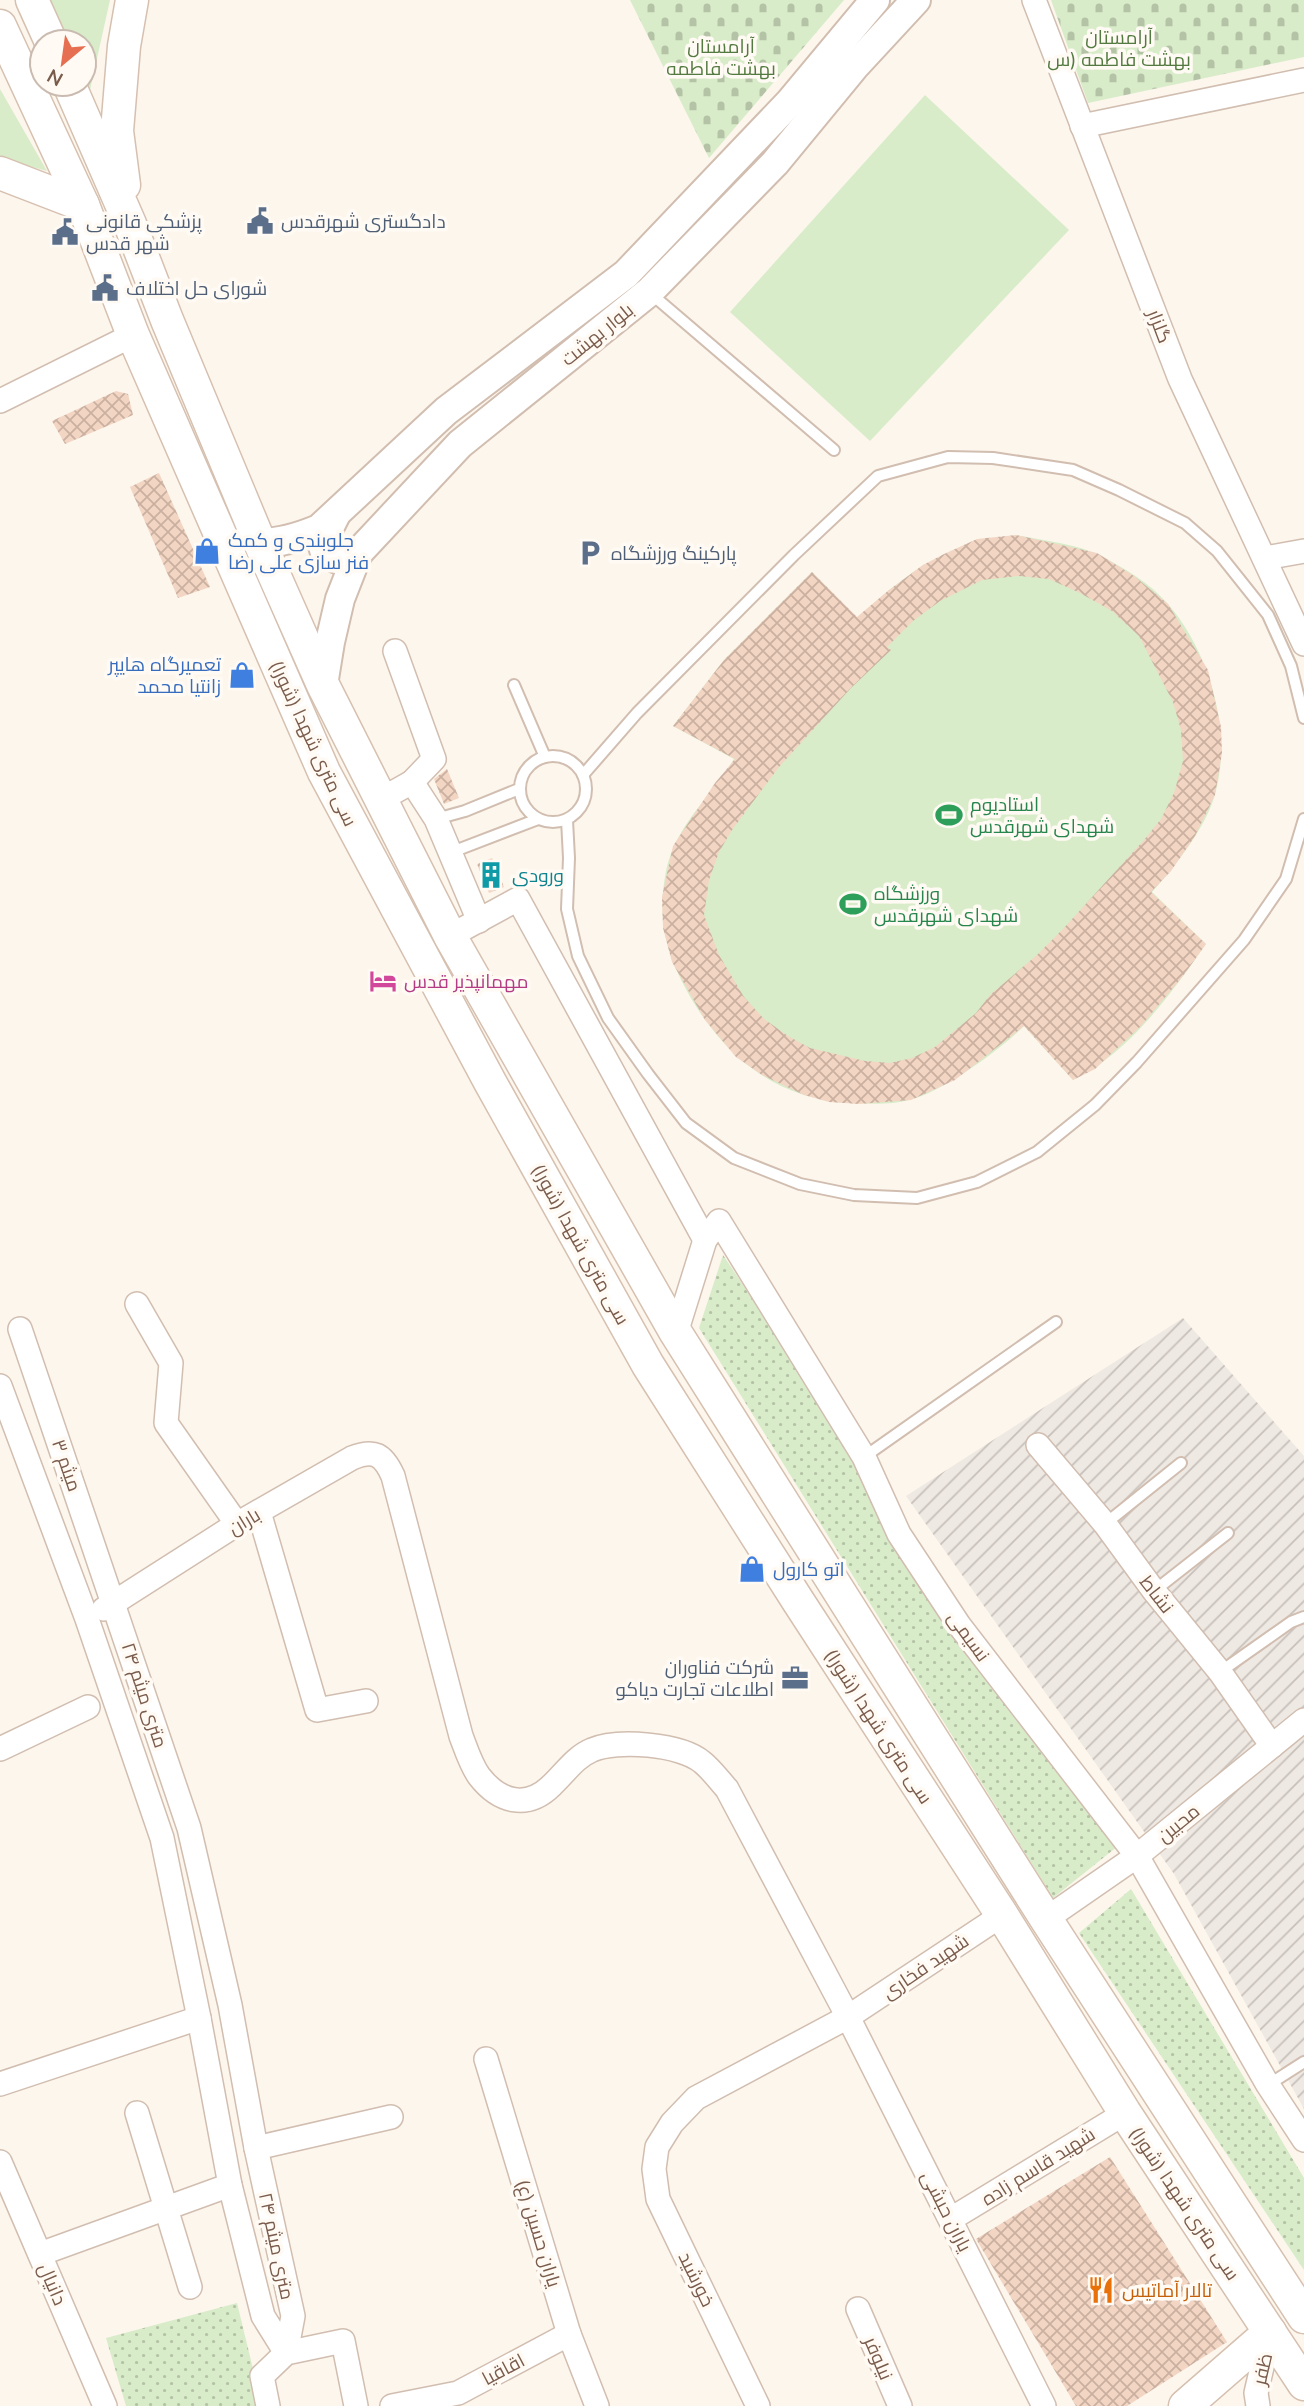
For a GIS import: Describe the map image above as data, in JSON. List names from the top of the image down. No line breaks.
{"streets":{"main road":["سی متری شهدا (شورا)"],"street":["گلزار","بلوار بهشت","میثم ۳","باران","نشاط","نسیمی","۲۴ متری میثم","محبین","شهید فخاری","شهید قاسم زاده","یاران حبشی","یاران حسین (ع)","خورشید","دانیال","نیلوفر","اقاقیا","ظفر"]},"crossings":[["بلوار بهشت","سی متری شهدا (شورا)"],["سی متری شهدا (شورا)","محبین"],["سی متری شهدا (شورا)","شهید فخاری"],["سی متری شهدا (شورا)","شهید قاسم زاده"],["سی متری شهدا (شورا)","ظفر"],["میثم ۳","باران"],["میثم ۳","۲۴ متری میثم"],["باران","۲۴ متری میثم"],["باران","یاران حبشی"],["نشاط","محبین"],["نسیمی","محبین"],["شهید فخاری","یاران حبشی"],["شهید فخاری","خورشید"],["شهید قاسم زاده","یاران حبشی"],["یاران حسین (ع)","اقاقیا"]],"parks":["آرامستان بهشت فاطمه (س","آرامستان بهشت فاطمه"],"places":{"public building":["دادگستری شهرقدس","پزشکی قانونی شهر قدس","شورای حل اختلاف"],"shop":["جلوبندی و کمک فنر سازی علی رضا","تعمیرگاه هایپر زانتیا محمد","اتو کارول"],"parking":["پارکینگ ورزشگاه"],"sports":["استادیوم شهدای شهرقدس","ورزشگاه شهدای شهرقدس"],"building":["ورودی"],"hotel":["مهمانپذیر قدس"],"office":["شرکت فناوران اطلاعات تجارت دیاکو"],"restaurant":["تالار آماتیس"]},"north":"bottom left"}
